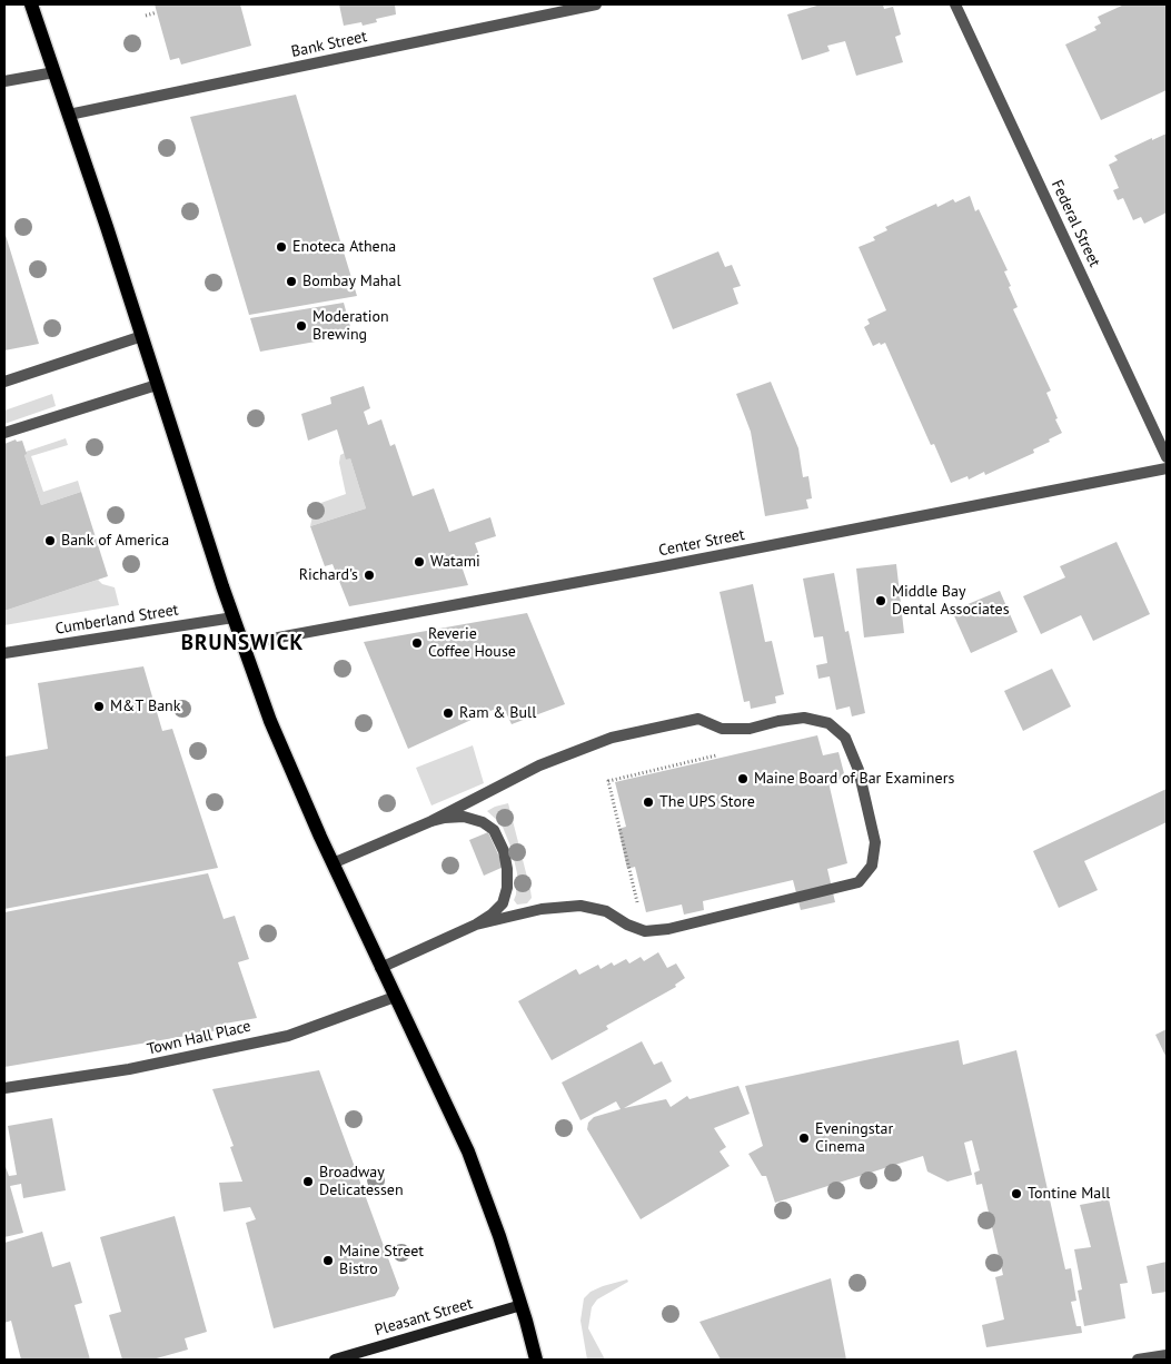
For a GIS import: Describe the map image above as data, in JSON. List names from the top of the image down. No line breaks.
{"streets":{"main road":["Pleasant Street"],"street":["Bank Street","Federal Street","Center Street","Cumberland Street","Town Hall Place"]},"districts":["BRUNSWICK"],"places":["Enoteca Athena","Bombay Mahal","Moderation Brewing","Bank of America","Watami","Richard's","Middle Bay Dental Associates","Reverie Coffee House","M&T Bank","Ram & Bull","Maine Board of Bar Examiners","The UPS Store","Eveningstar Cinema","Broadway Delicatessen","Tontine Mall","Maine Street Bistro"]}
